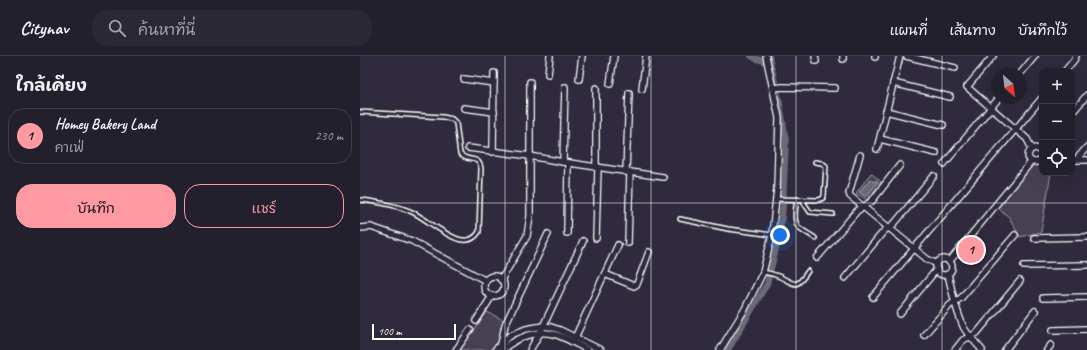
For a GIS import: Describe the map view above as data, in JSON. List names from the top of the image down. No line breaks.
{"scale_bar":"100 m","north":"bottom right","page":{"header":"Citynav","search":"ค้นหาที่นี่","nav":["แผนที่","เส้นทาง","บันทึกไว้"],"heading":"ใกล้เคียง","map_buttons":["+","−"],"list":[{"mark":"1","name":"Homey Bakery Land","note":"คาเฟ่","value":"230 m"}],"buttons":["บันทึก","แชร์"],"pins":"1","scale":"100 m"}}
